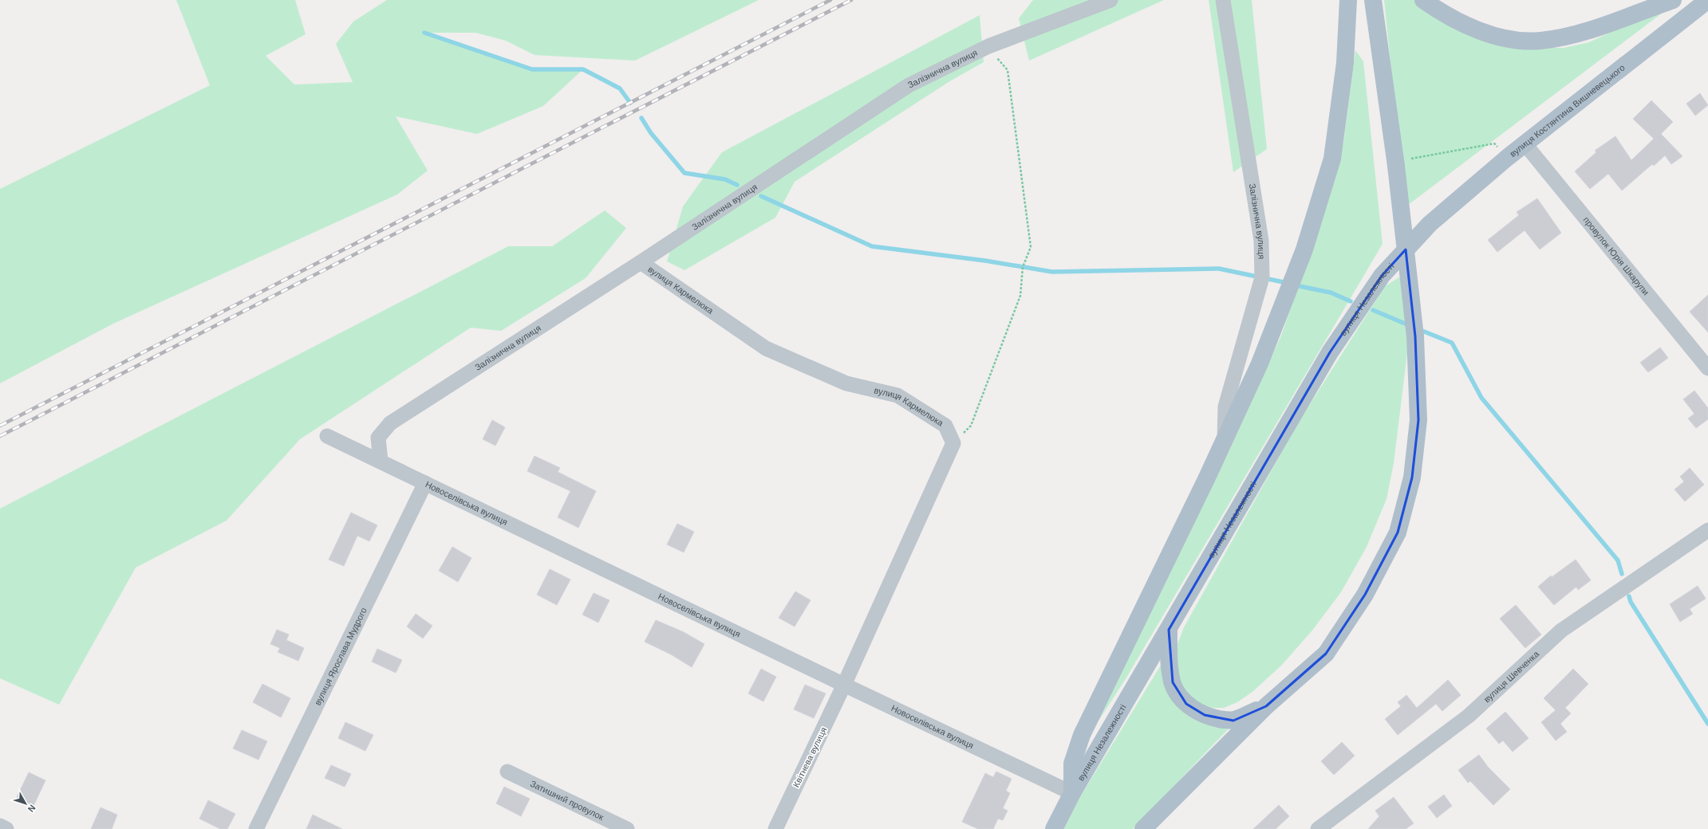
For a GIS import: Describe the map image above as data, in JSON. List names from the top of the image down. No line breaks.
{"streets":{"main road":["вулиця Костянтина Вишневецького","вулиця Незалежності"],"street":["Залізнична вулиця","провулок Юрія Шкарупи","вулиця Кармелюка","Новоселівська вулиця","вулиця Ярослава Мудрого","вулиця Шевченка","Квітнева вулиця","Затишний провулок"]},"crossings":[["Залізнична вулиця","вулиця Кармелюка"],["Залізнична вулиця","Новоселівська вулиця"],["вулиця Костянтина Вишневецького","провулок Юрія Шкарупи"],["вулиця Костянтина Вишневецького","вулиця Незалежності"],["вулиця Незалежності","Новоселівська вулиця"],["Новоселівська вулиця","вулиця Ярослава Мудрого"],["Новоселівська вулиця","Квітнева вулиця"]],"north":"bottom right"}
